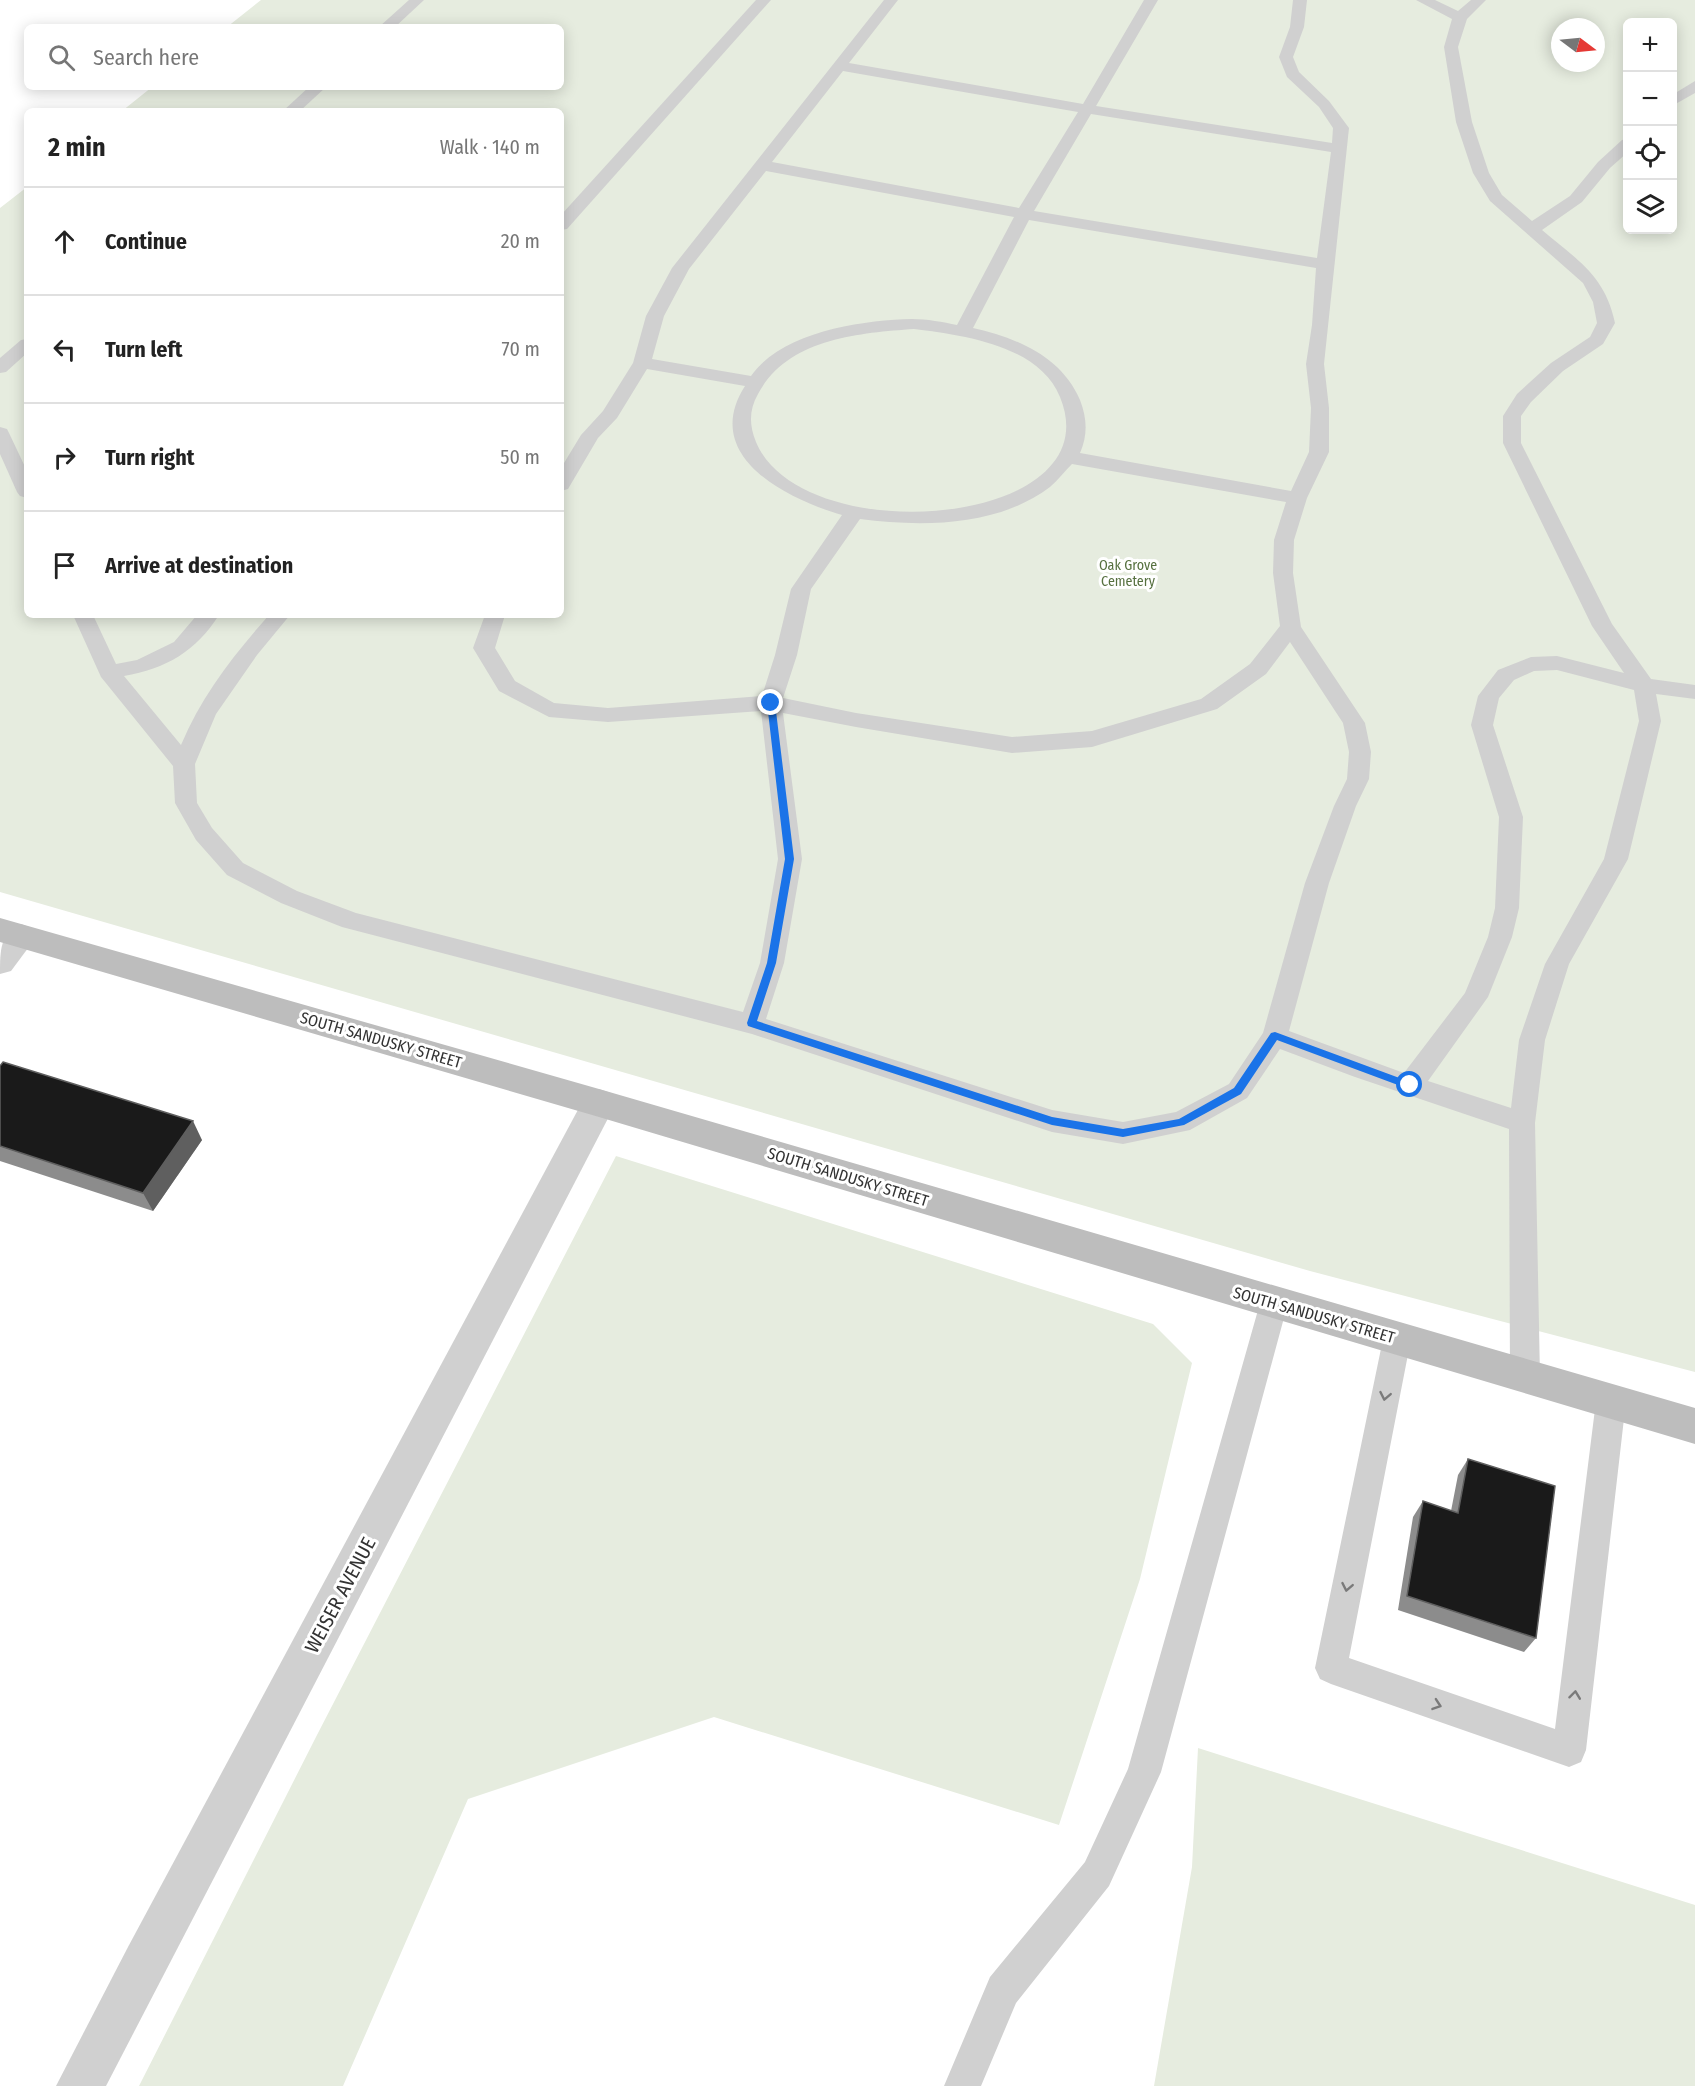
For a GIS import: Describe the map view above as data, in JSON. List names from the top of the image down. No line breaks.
{"streets":{"street":["SOUTH SANDUSKY STREET","WEISER AVENUE"]},"crossings":[["SOUTH SANDUSKY STREET","WEISER AVENUE"]],"parks":["Oak Grove Cemetery"],"north":"right","page":{"map_buttons":["+","−"],"search":"Search here","heading":["2 min","Walk · 140 m"],"list":[["Continue","20 m"],["Turn left","70 m"],["Turn right","50 m"],"Arrive at destination"]}}
